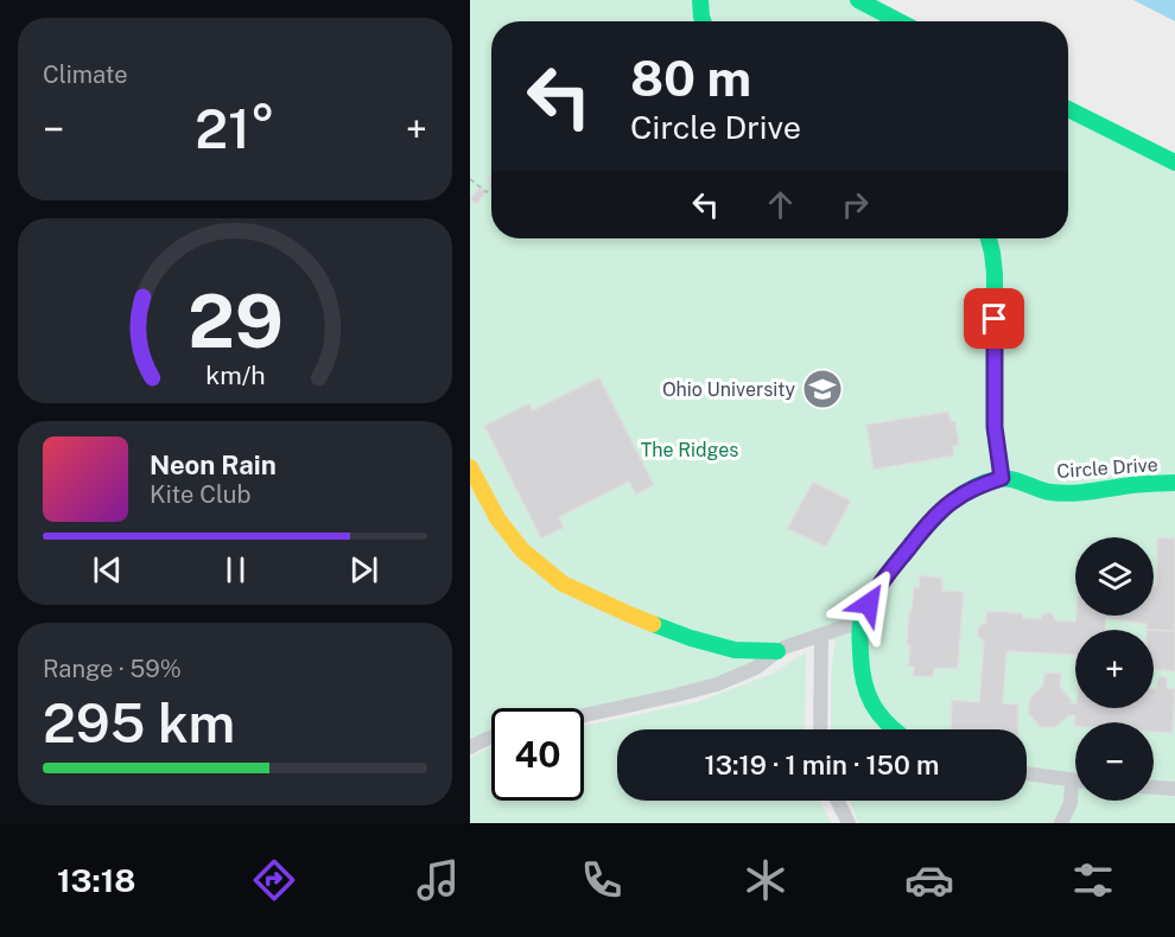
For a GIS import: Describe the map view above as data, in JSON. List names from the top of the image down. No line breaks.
{"streets":{"street":["Circle Drive"]},"parks":["The Ridges"],"places":{"school or university":["Ohio University"]},"page":{"tile":["Climate",["Range · 59%","295 km"]],"turn":["80 m","Circle Drive"],"heat":["−","21°","+"],"song":["Neon Rain","Kite Club"],"map_buttons":["+","−"],"limit":"40","trip":"13:19 · 1 min · 150 m","tabs":"13:18","gauge":["29","km/h"]}}
